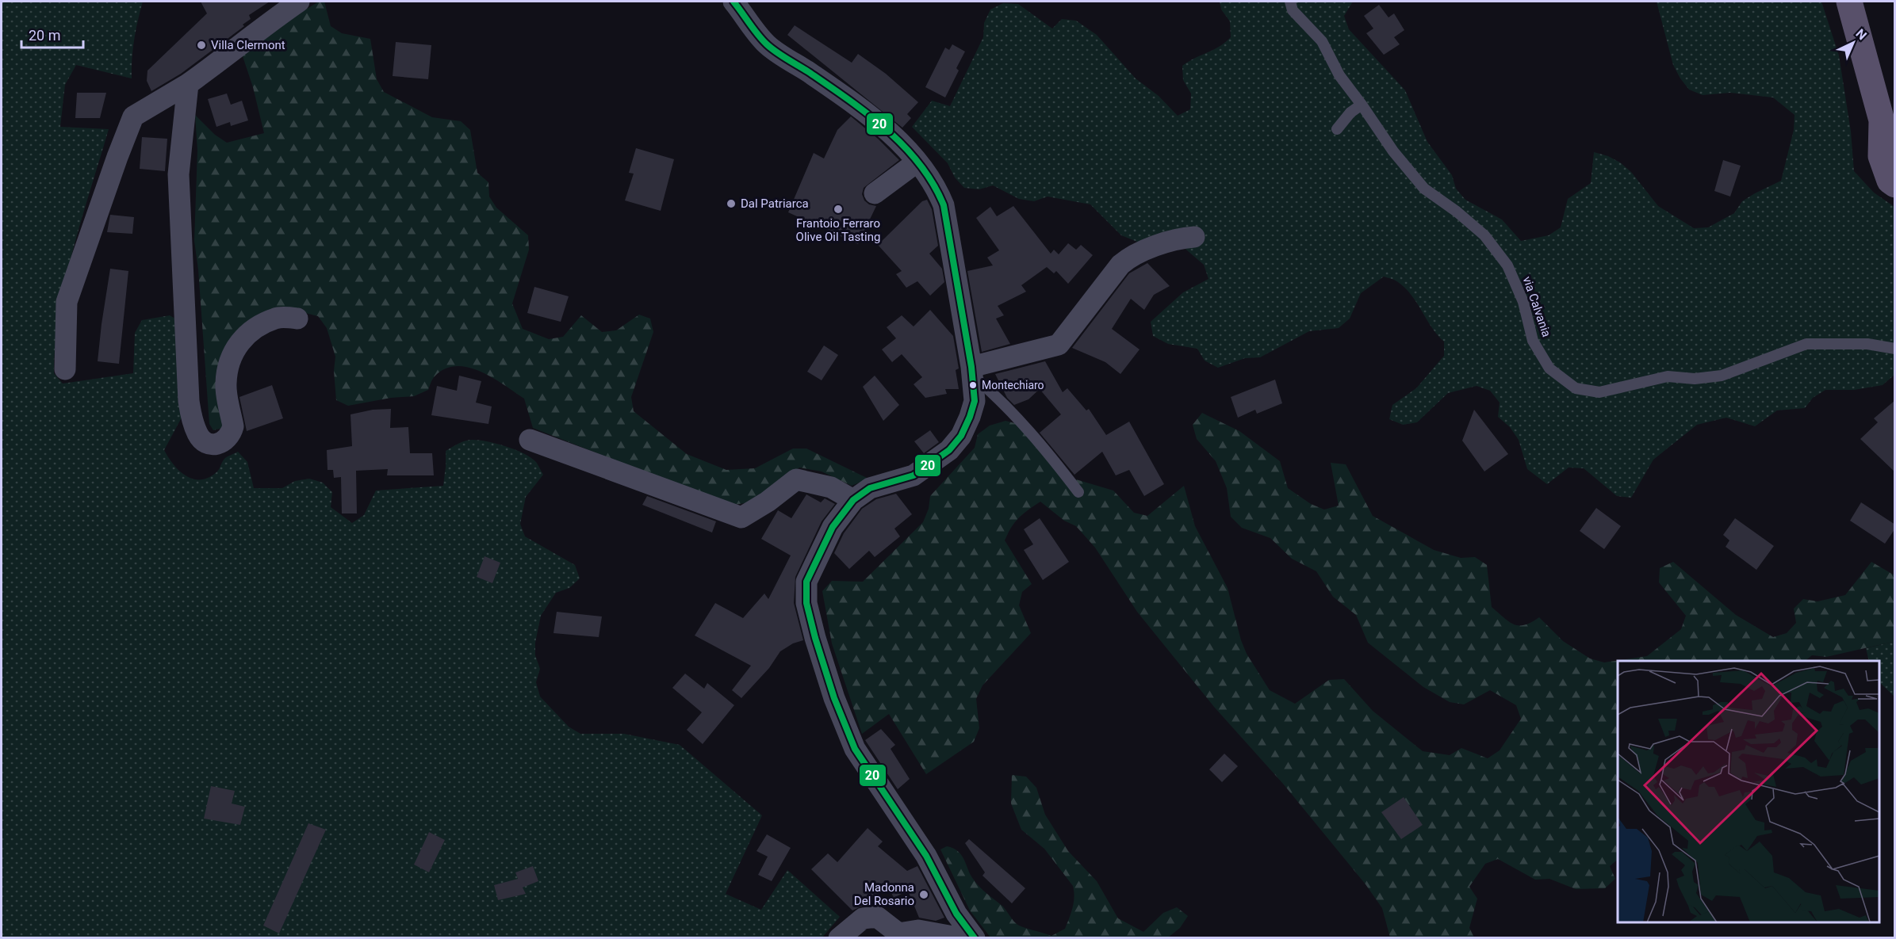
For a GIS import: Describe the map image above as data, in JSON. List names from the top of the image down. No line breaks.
{"streets":{"lane":["via Calvania"]},"places":["Villa Clermont","Dal Patriarca","Frantoio Ferraro Olive Oil Tasting","Montechiaro","Madonna Del Rosario"],"lines":["transit line 20"],"scale_bar":"20 m","north":"top right"}
